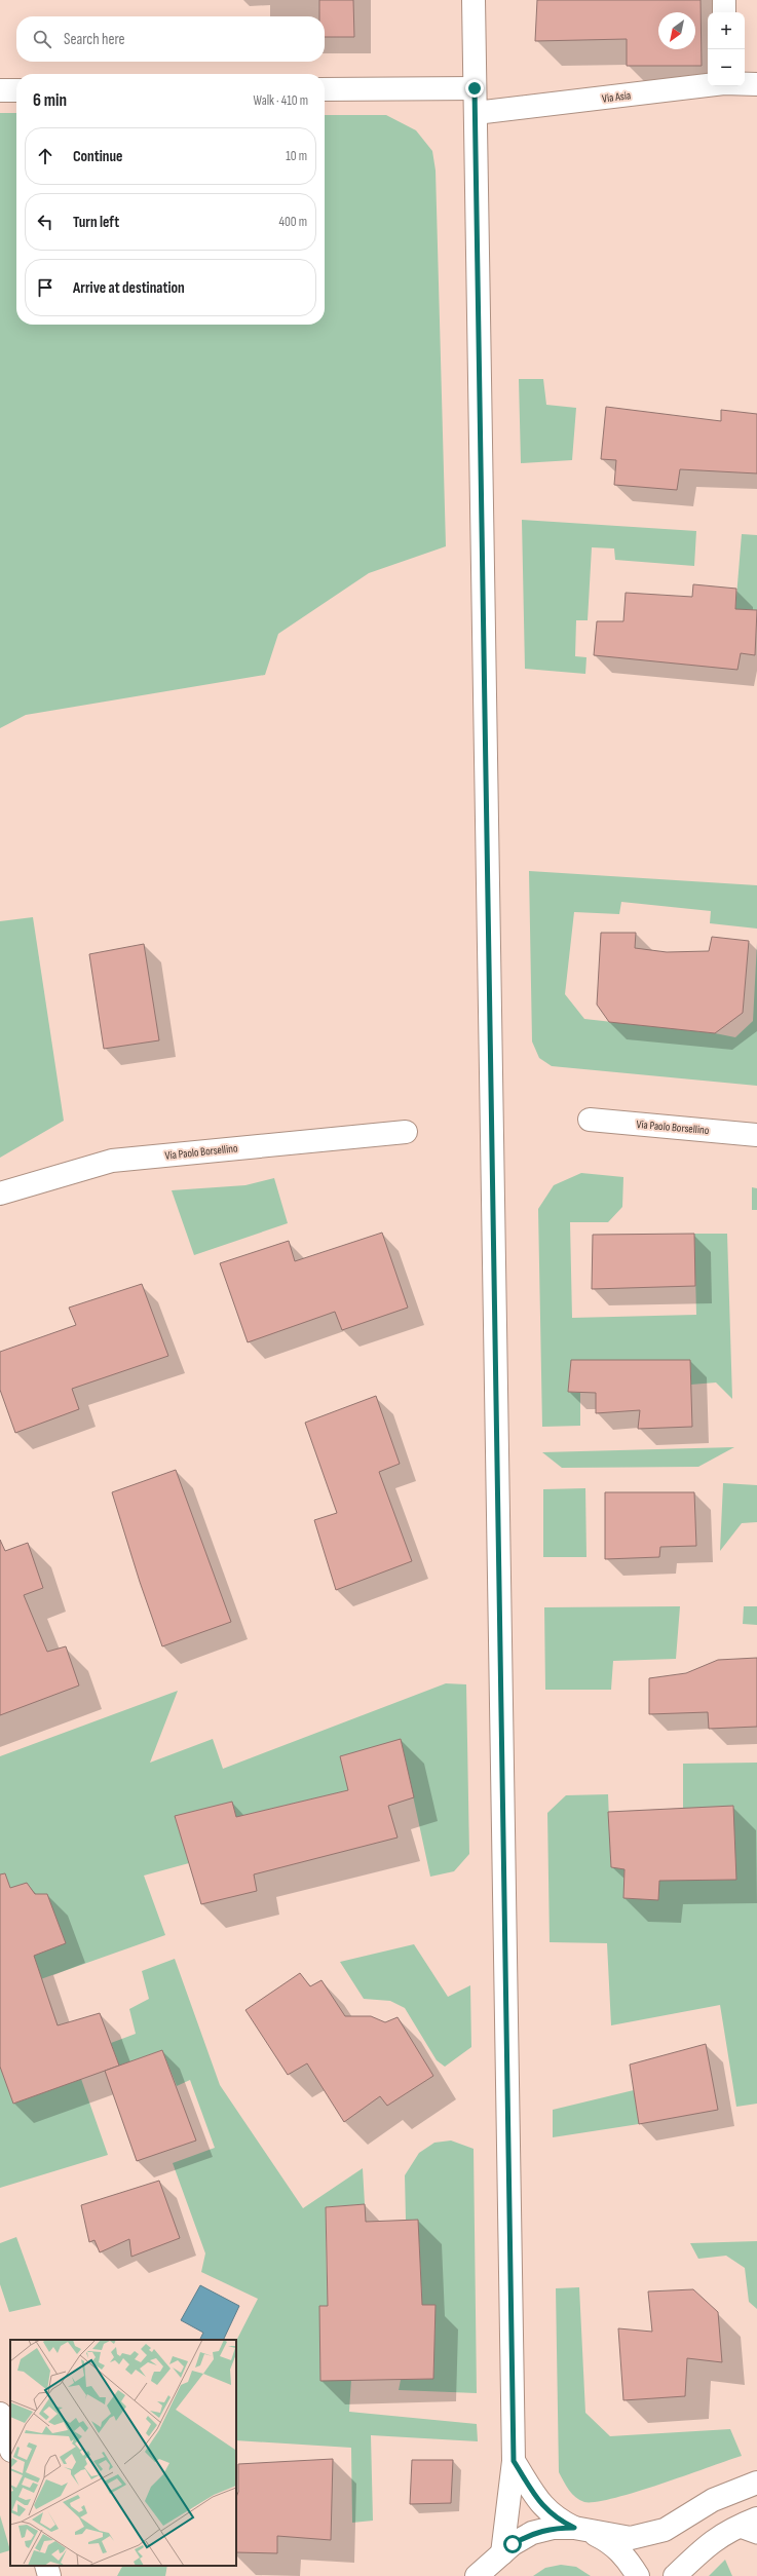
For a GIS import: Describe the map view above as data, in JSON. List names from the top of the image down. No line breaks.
{"streets":{"main road":["Via Asia","Via Paolo Borsellino"]},"north":"bottom left","page":{"map_buttons":["+","−"],"search":"Search here","heading":["6 min","Walk · 410 m"],"list":[["Continue","10 m"],["Turn left","400 m"],"Arrive at destination"]}}
